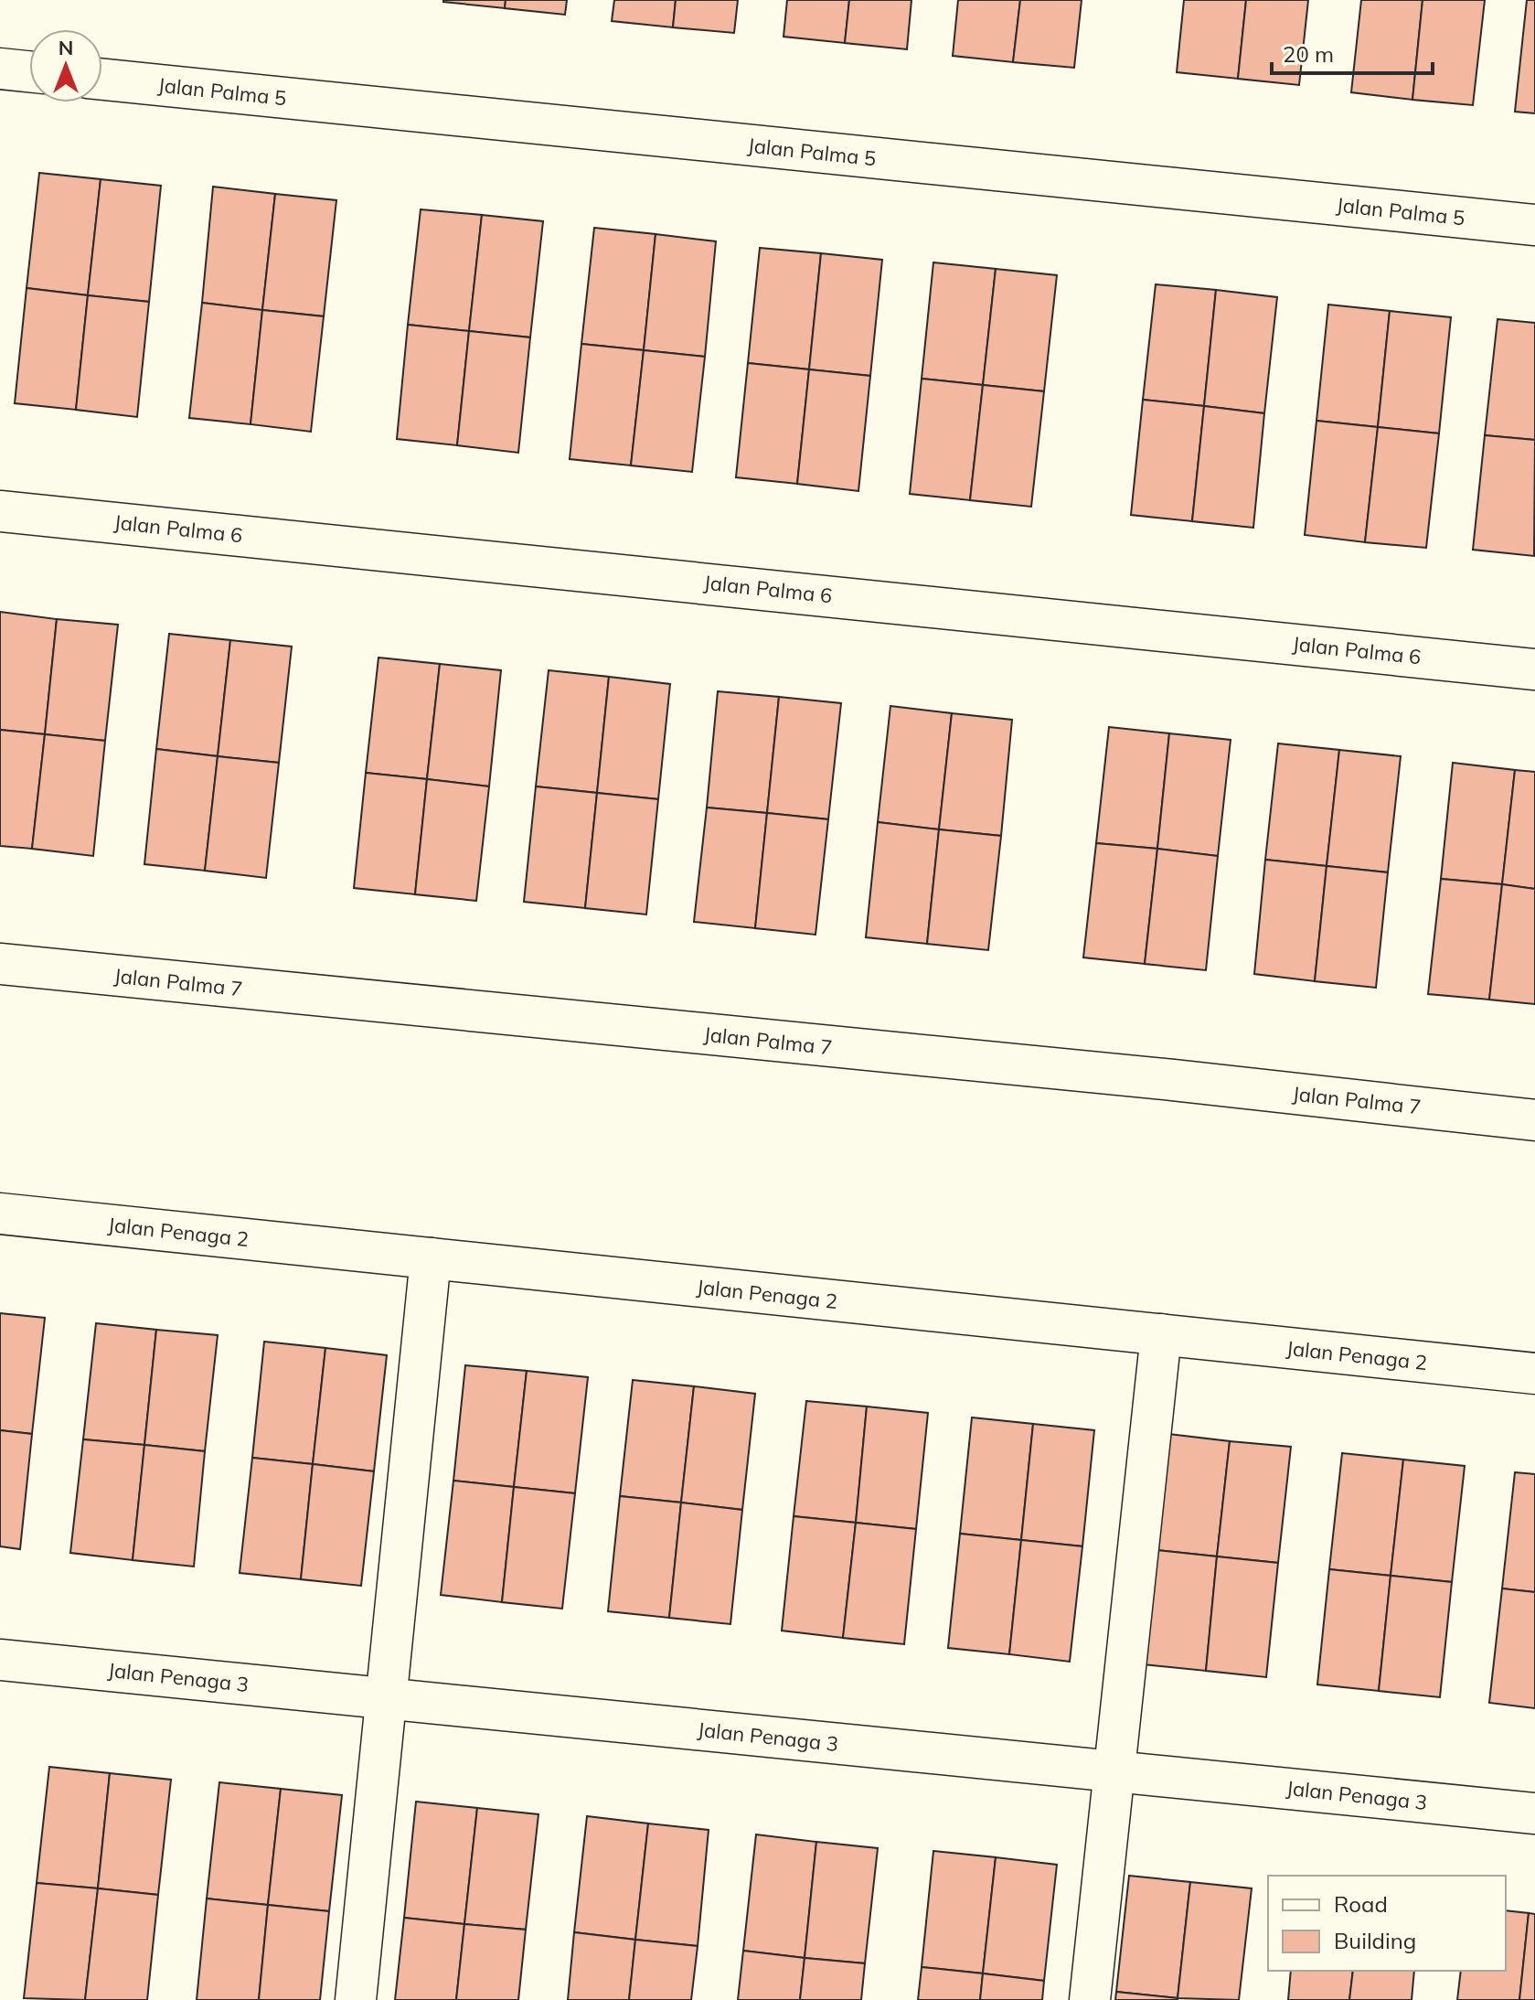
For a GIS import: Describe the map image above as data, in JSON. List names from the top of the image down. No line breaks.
{"streets":{"street":["Jalan Palma 5","Jalan Palma 6","Jalan Palma 7","Jalan Penaga 2","Jalan Penaga 3"]},"legend":["Road","Building"],"scale_bar":"20 m","north":"top"}
